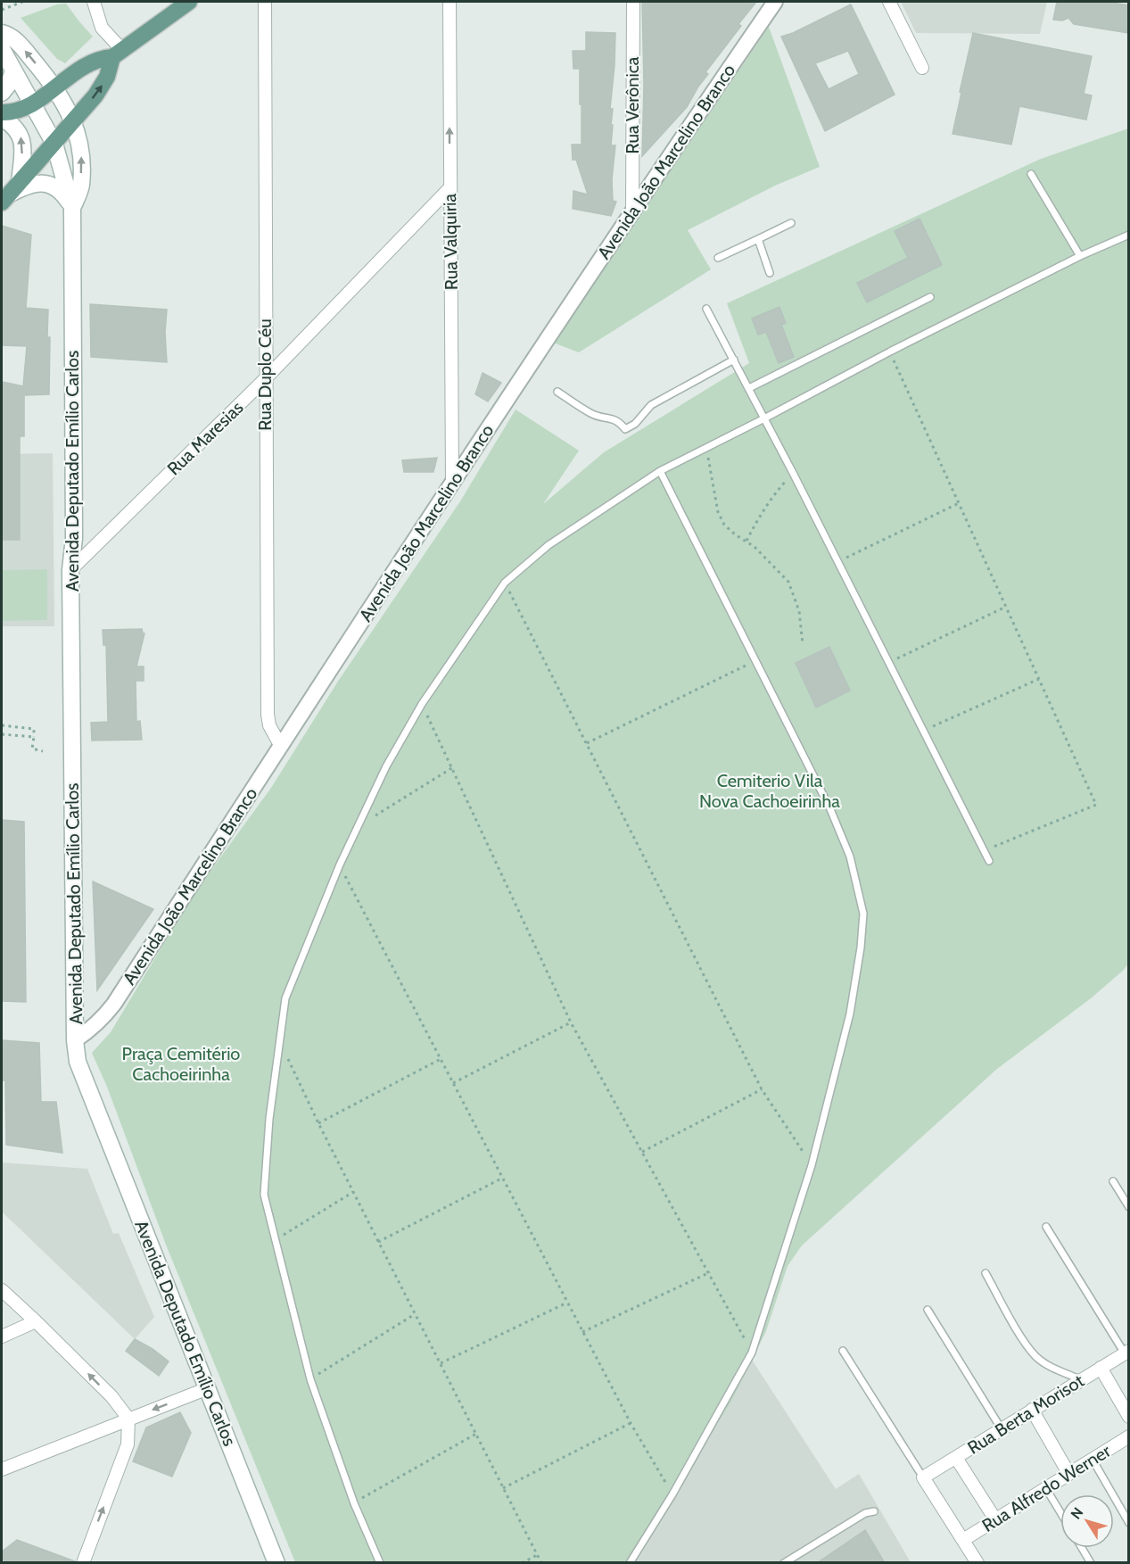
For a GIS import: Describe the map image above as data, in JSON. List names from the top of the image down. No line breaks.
{"streets":{"main road":["Avenida Deputado Emílio Carlos"],"street":["Rua Verônica","Avenida João Marcelino Branco","Rua Valquiria","Rua Duplo Céu","Rua Maresias","Rua Berta Morisot","Rua Alfredo Werner"]},"crossings":[["Rua Verônica","Avenida João Marcelino Branco"],["Avenida João Marcelino Branco","Rua Valquiria"],["Avenida João Marcelino Branco","Rua Duplo Céu"],["Avenida João Marcelino Branco","Avenida Deputado Emílio Carlos"],["Rua Valquiria","Rua Maresias"],["Rua Duplo Céu","Rua Maresias"],["Rua Maresias","Avenida Deputado Emílio Carlos"]],"one_way":["Rua Valquiria"],"parks":["Cemiterio Vila Nova Cachoeirinha","Praça Cemitério Cachoeirinha"],"north":"top left"}
